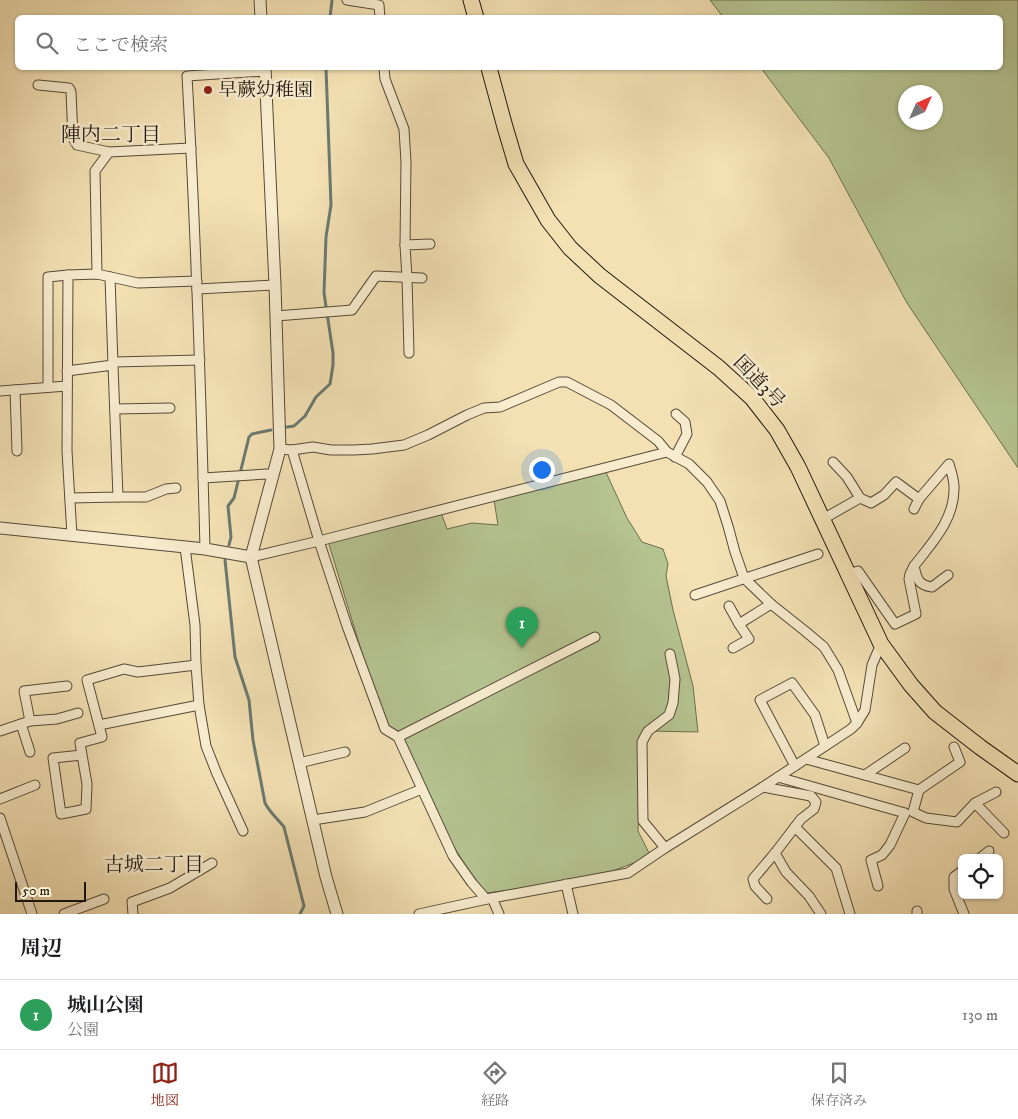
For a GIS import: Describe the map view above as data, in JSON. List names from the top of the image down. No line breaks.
{"streets":{"highway":["国道3号"]},"districts":["陣内二丁目","古城二丁目"],"places":["早蕨幼稚園"],"scale_bar":"50 m","north":"top right","page":{"search":"ここで検索","pins":"1","scale":"50 m","heading":"周辺","list":[{"mark":"1","name":"城山公園","note":"公園","value":"130 m"}],"nav":["地図","経路","保存済み"]}}
